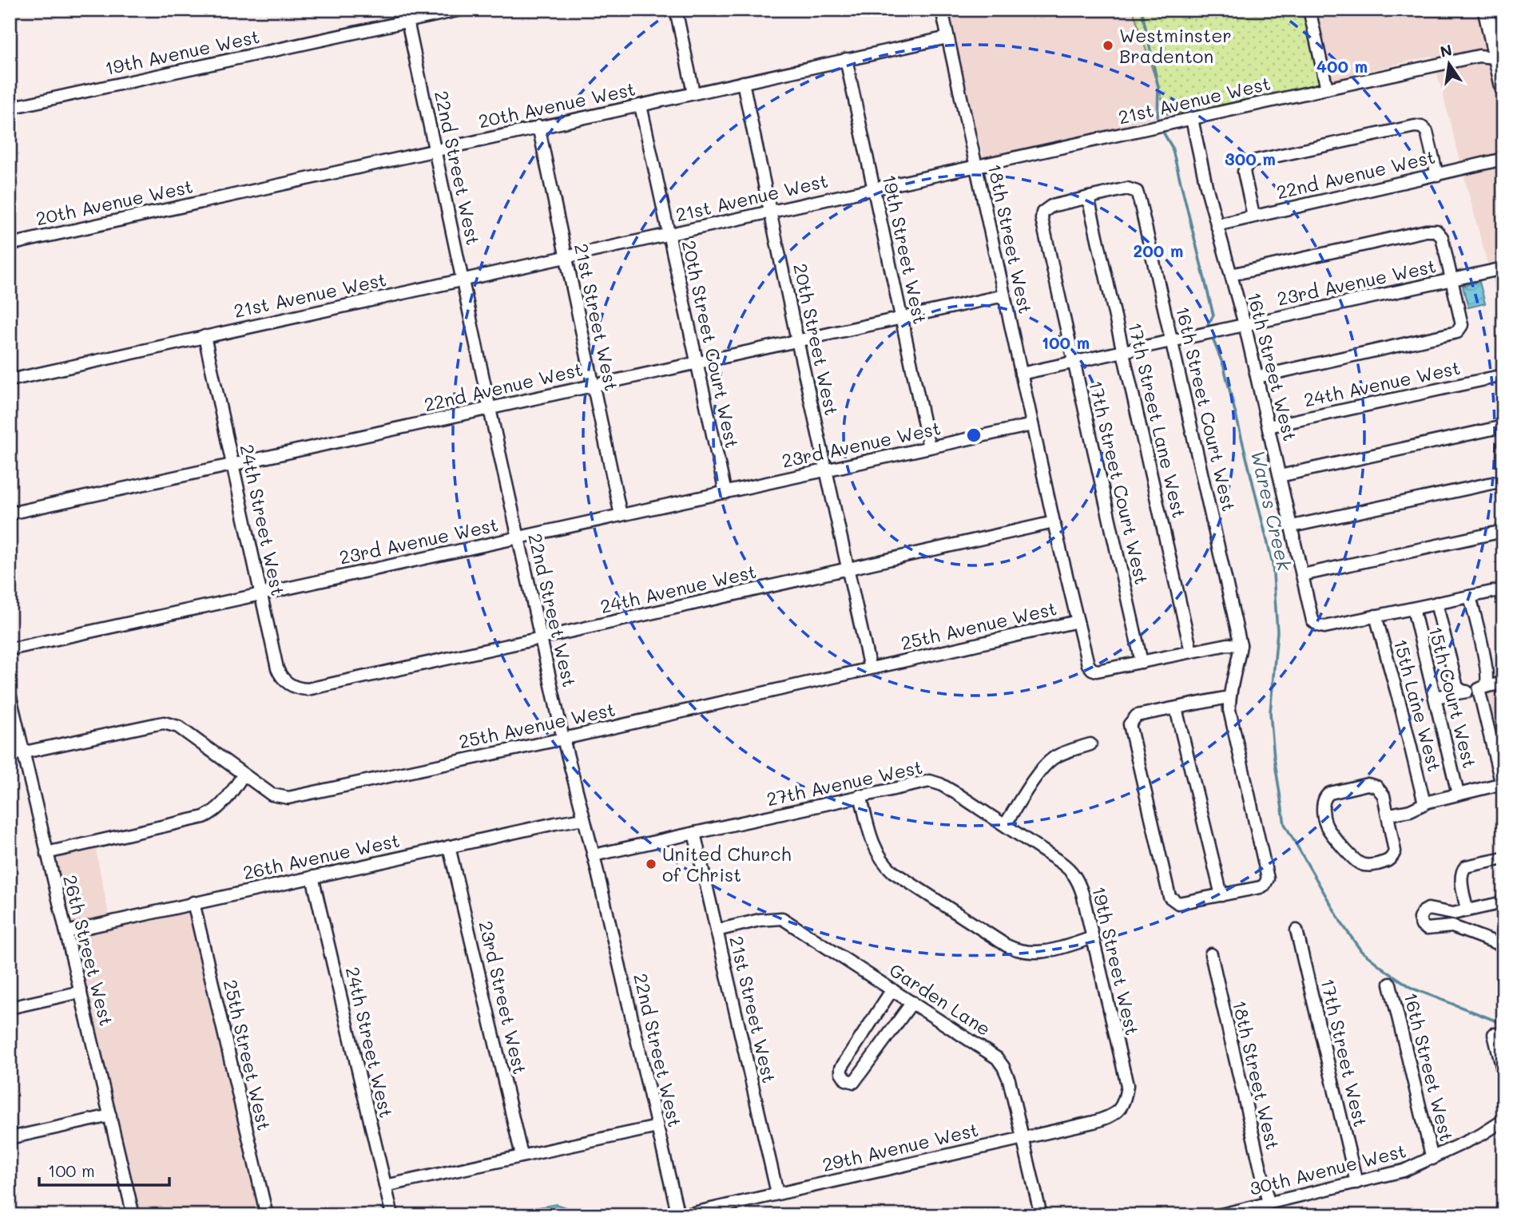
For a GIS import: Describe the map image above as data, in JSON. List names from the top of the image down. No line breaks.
{"streets":{"street":["19th Avenue West","21st Avenue West","20th Avenue West","22nd Street West","22nd Avenue West","18th Street West","19th Street West","23rd Avenue West","21st Street West","20th Street West","20th Street Court West","16th Street West","24th Avenue West","16th Street Court West","17th Street Lane West","17th Street Court West","24th Street West","25th Avenue West","15th Court West","15th Lane West","27th Avenue West","26th Avenue West","26th Street West","23rd Street West","Garden Lane","17th Street West","25th Street West","29th Avenue West","30th Avenue West"]},"crossings":[["19th Avenue West","22nd Street West"],["21st Avenue West","22nd Street West"],["21st Avenue West","18th Street West"],["21st Avenue West","19th Street West"],["21st Avenue West","21st Street West"],["21st Avenue West","20th Street West"],["21st Avenue West","20th Street Court West"],["21st Avenue West","16th Street West"],["21st Avenue West","24th Street West"],["20th Avenue West","22nd Street West"],["20th Avenue West","18th Street West"],["20th Avenue West","19th Street West"],["20th Avenue West","21st Street West"],["20th Avenue West","20th Street West"],["20th Avenue West","20th Street Court West"],["22nd Street West","22nd Avenue West"],["22nd Street West","23rd Avenue West"],["22nd Street West","24th Avenue West"],["22nd Street West","25th Avenue West"],["22nd Street West","27th Avenue West"],["22nd Street West","26th Avenue West"],["22nd Avenue West","18th Street West"],["22nd Avenue West","19th Street West"],["22nd Avenue West","21st Street West"],["22nd Avenue West","20th Street West"],["22nd Avenue West","20th Street Court West"],["22nd Avenue West","16th Street West"],["22nd Avenue West","24th Street West"],["18th Street West","23rd Avenue West"],["18th Street West","24th Avenue West"],["18th Street West","17th Street Court West"],["18th Street West","25th Avenue West"],["18th Street West","30th Avenue West"],["19th Street West","23rd Avenue West"],["19th Street West","27th Avenue West"],["19th Street West","29th Avenue West"],["23rd Avenue West","21st Street West"],["23rd Avenue West","20th Street West"],["23rd Avenue West","20th Street Court West"],["23rd Avenue West","16th Street West"],["23rd Avenue West","16th Street Court West"],["23rd Avenue West","17th Street Lane West"],["23rd Avenue West","17th Street Court West"],["23rd Avenue West","24th Street West"],["21st Street West","27th Avenue West"],["21st Street West","Garden Lane"],["21st Street West","29th Avenue West"],["20th Street West","24th Avenue West"],["20th Street West","25th Avenue West"],["16th Street West","24th Avenue West"],["16th Street West","15th Lane West"],["16th Street West","30th Avenue West"],["24th Avenue West","24th Street West"],["16th Street Court West","17th Street Lane West"],["16th Street Court West","17th Street Court West"],["17th Street Lane West","17th Street Court West"],["24th Street West","26th Avenue West"],["25th Avenue West","26th Street West"],["26th Avenue West","26th Street West"],["26th Avenue West","23rd Street West"],["26th Avenue West","25th Street West"],["Garden Lane","29th Avenue West"],["17th Street West","30th Avenue West"]],"water":["Wares Creek"],"places":["Westminster Bradenton","United Church of Christ"],"scale_bar":"100 m","north":"top","rings":["400 m","300 m","200 m","100 m"]}
